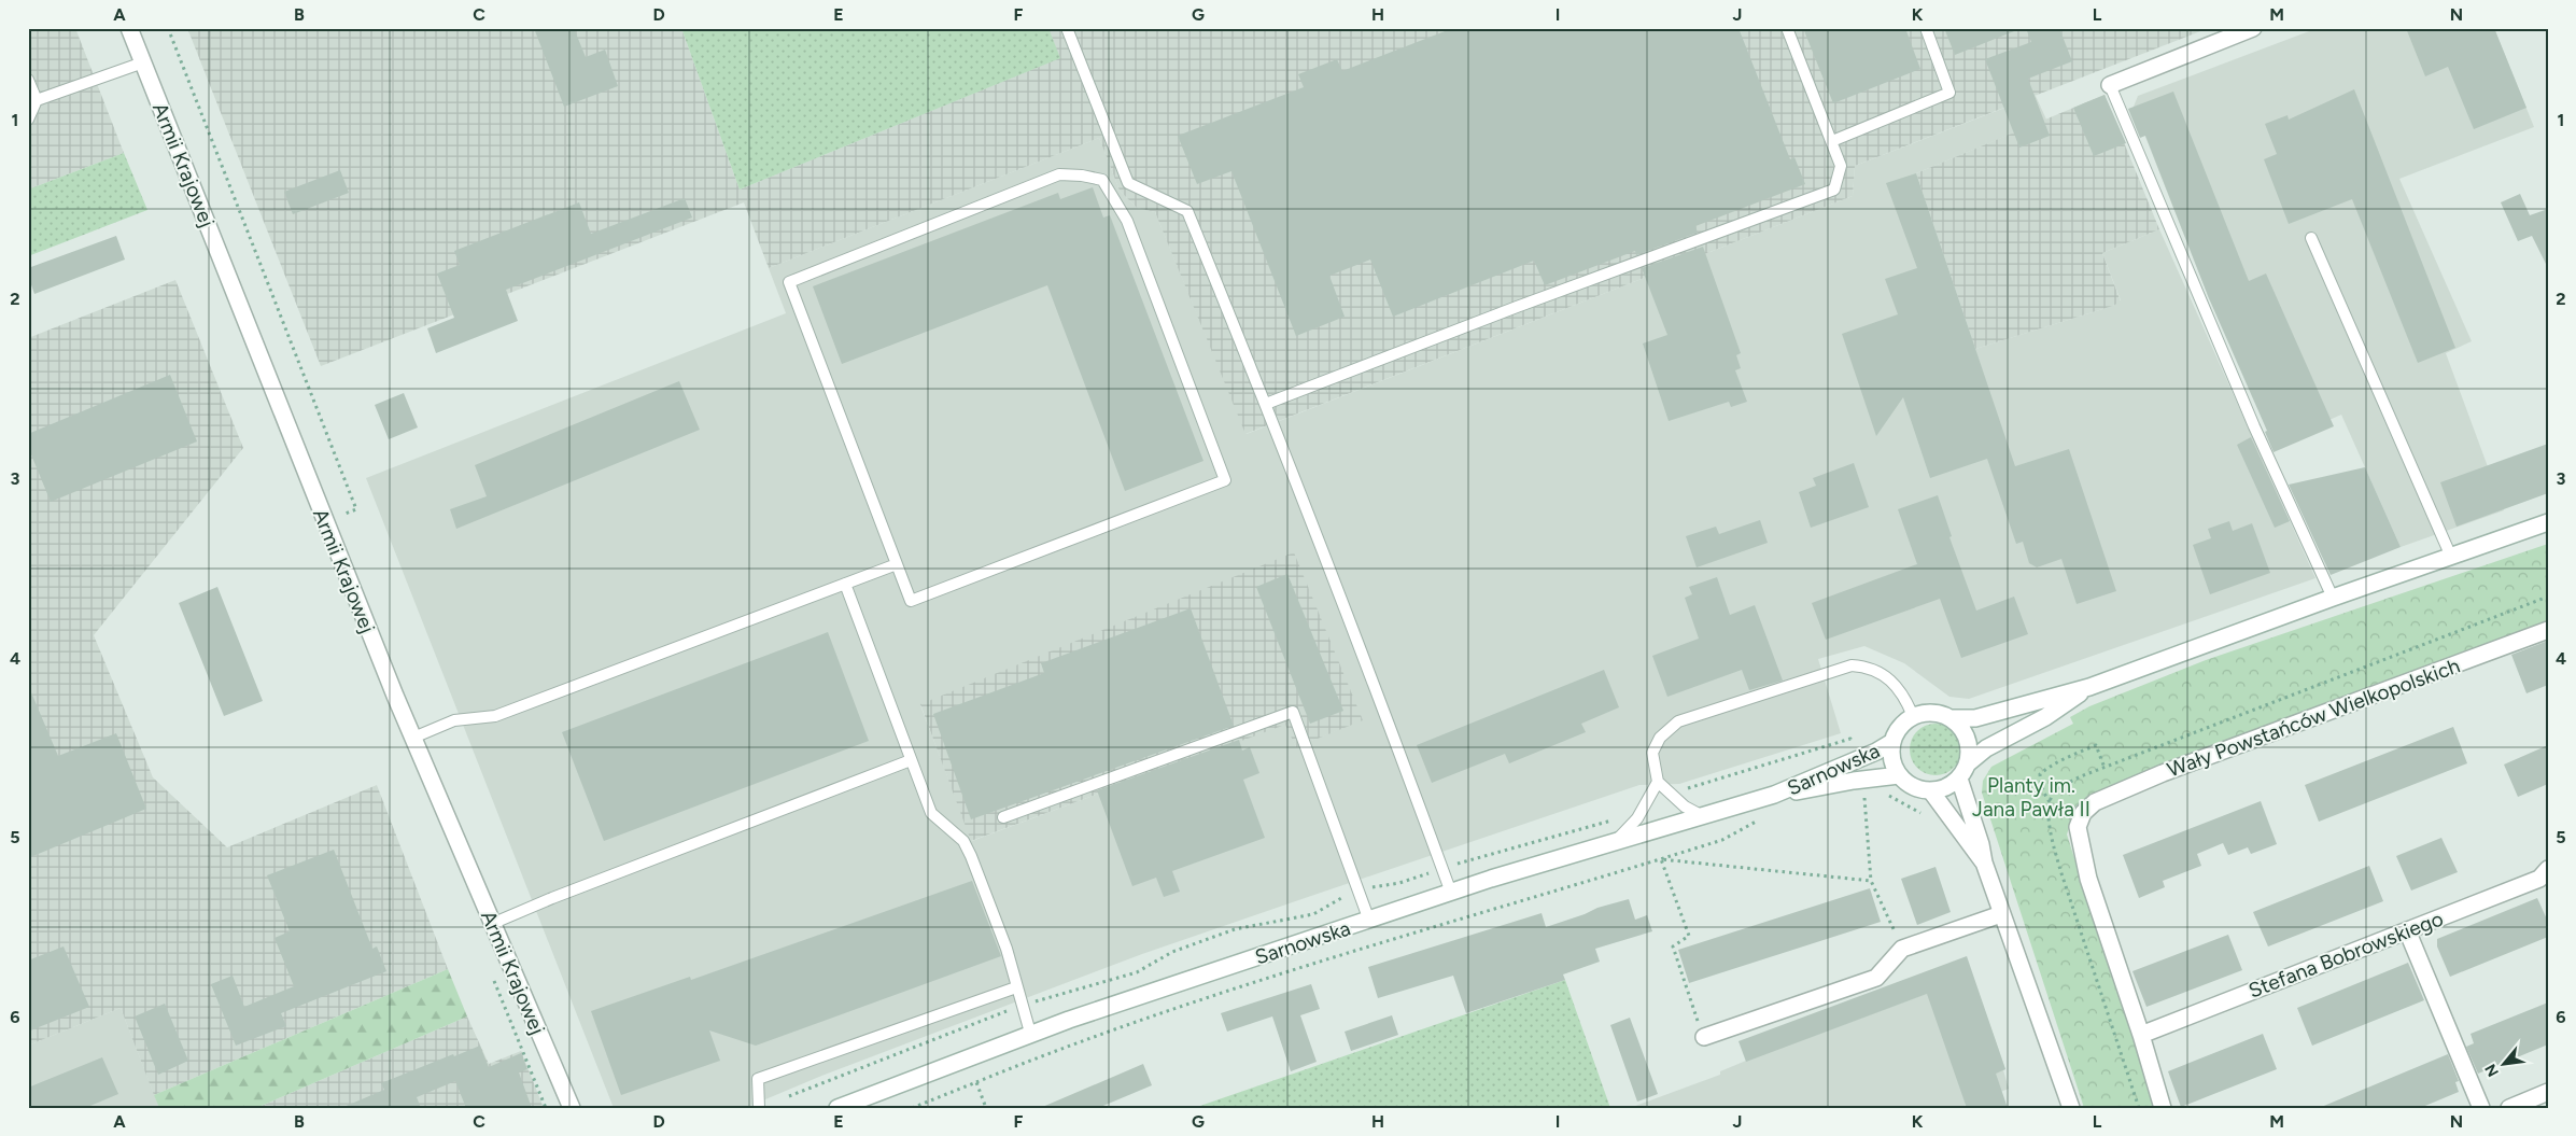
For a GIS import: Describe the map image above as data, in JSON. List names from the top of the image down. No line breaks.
{"streets":{"street":["Armii Krajowej","Wały Powstańców Wielkopolskich","Sarnowska","Stefana Bobrowskiego"]},"crossings":[["Wały Powstańców Wielkopolskich","Stefana Bobrowskiego"]],"parks":["Planty im. Jana Pawła II"],"north":"bottom left","grid":{"columns":["A","B","C","D","E","F","G","H","I","J","K","L","M","N"],"rows":["1","2","3","4","5","6"]}}
